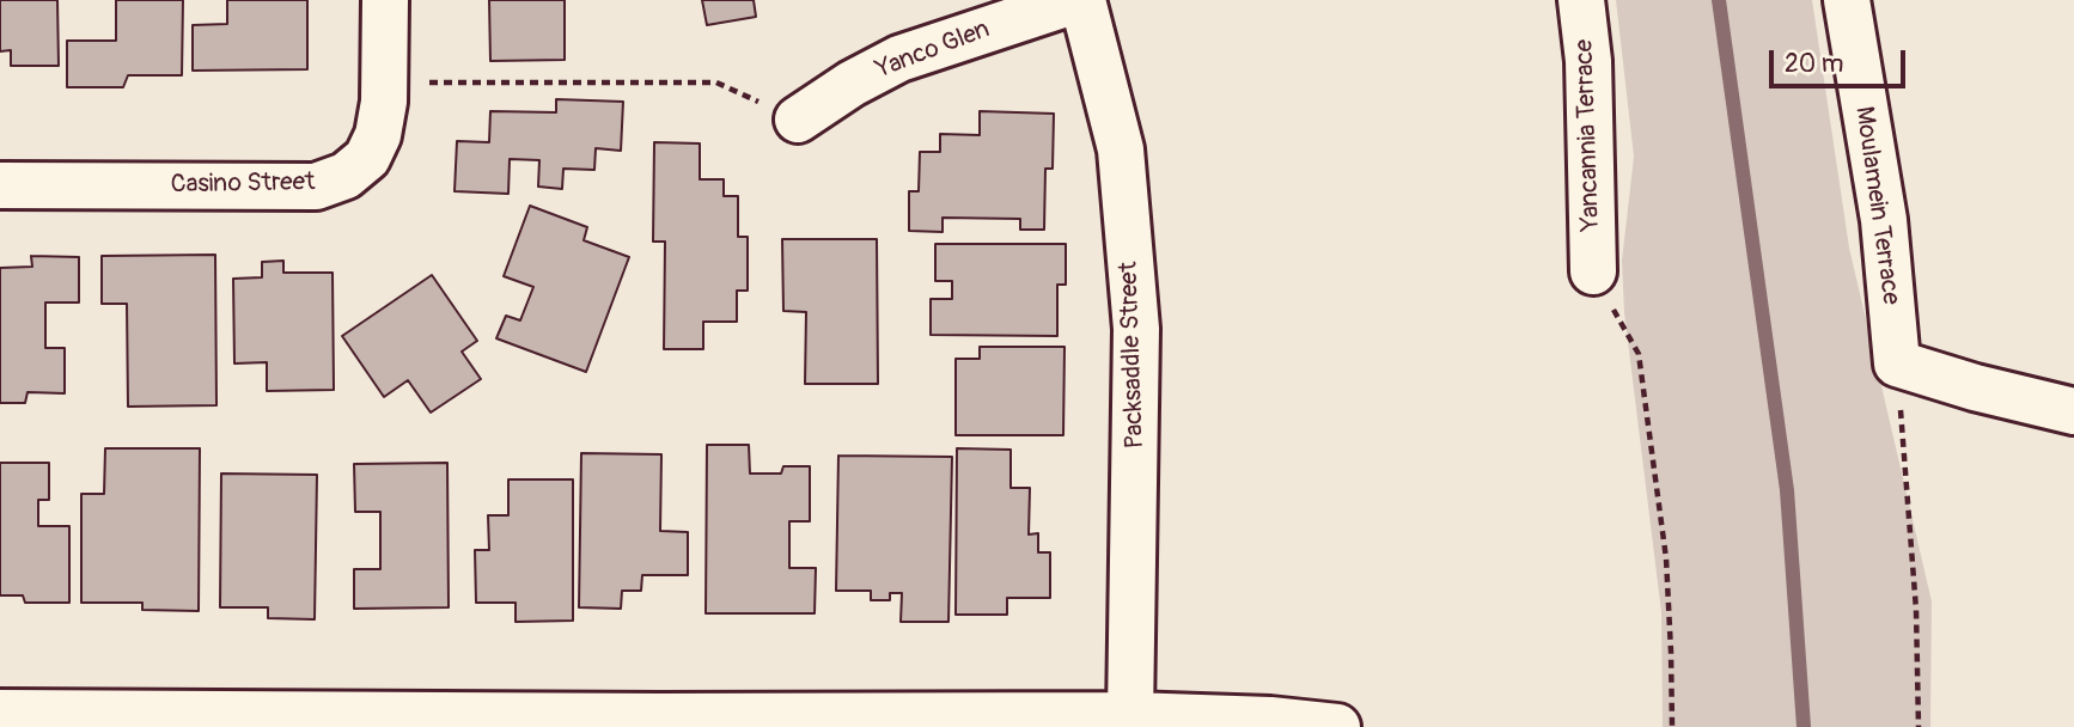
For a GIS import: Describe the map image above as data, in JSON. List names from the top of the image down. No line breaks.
{"streets":{"street":["Yanco Glen","Yancannia Terrace","Casino Street","Moulamein Terrace","Packsaddle Street"]},"crossings":[["Yanco Glen","Packsaddle Street"]],"scale_bar":"20 m"}
